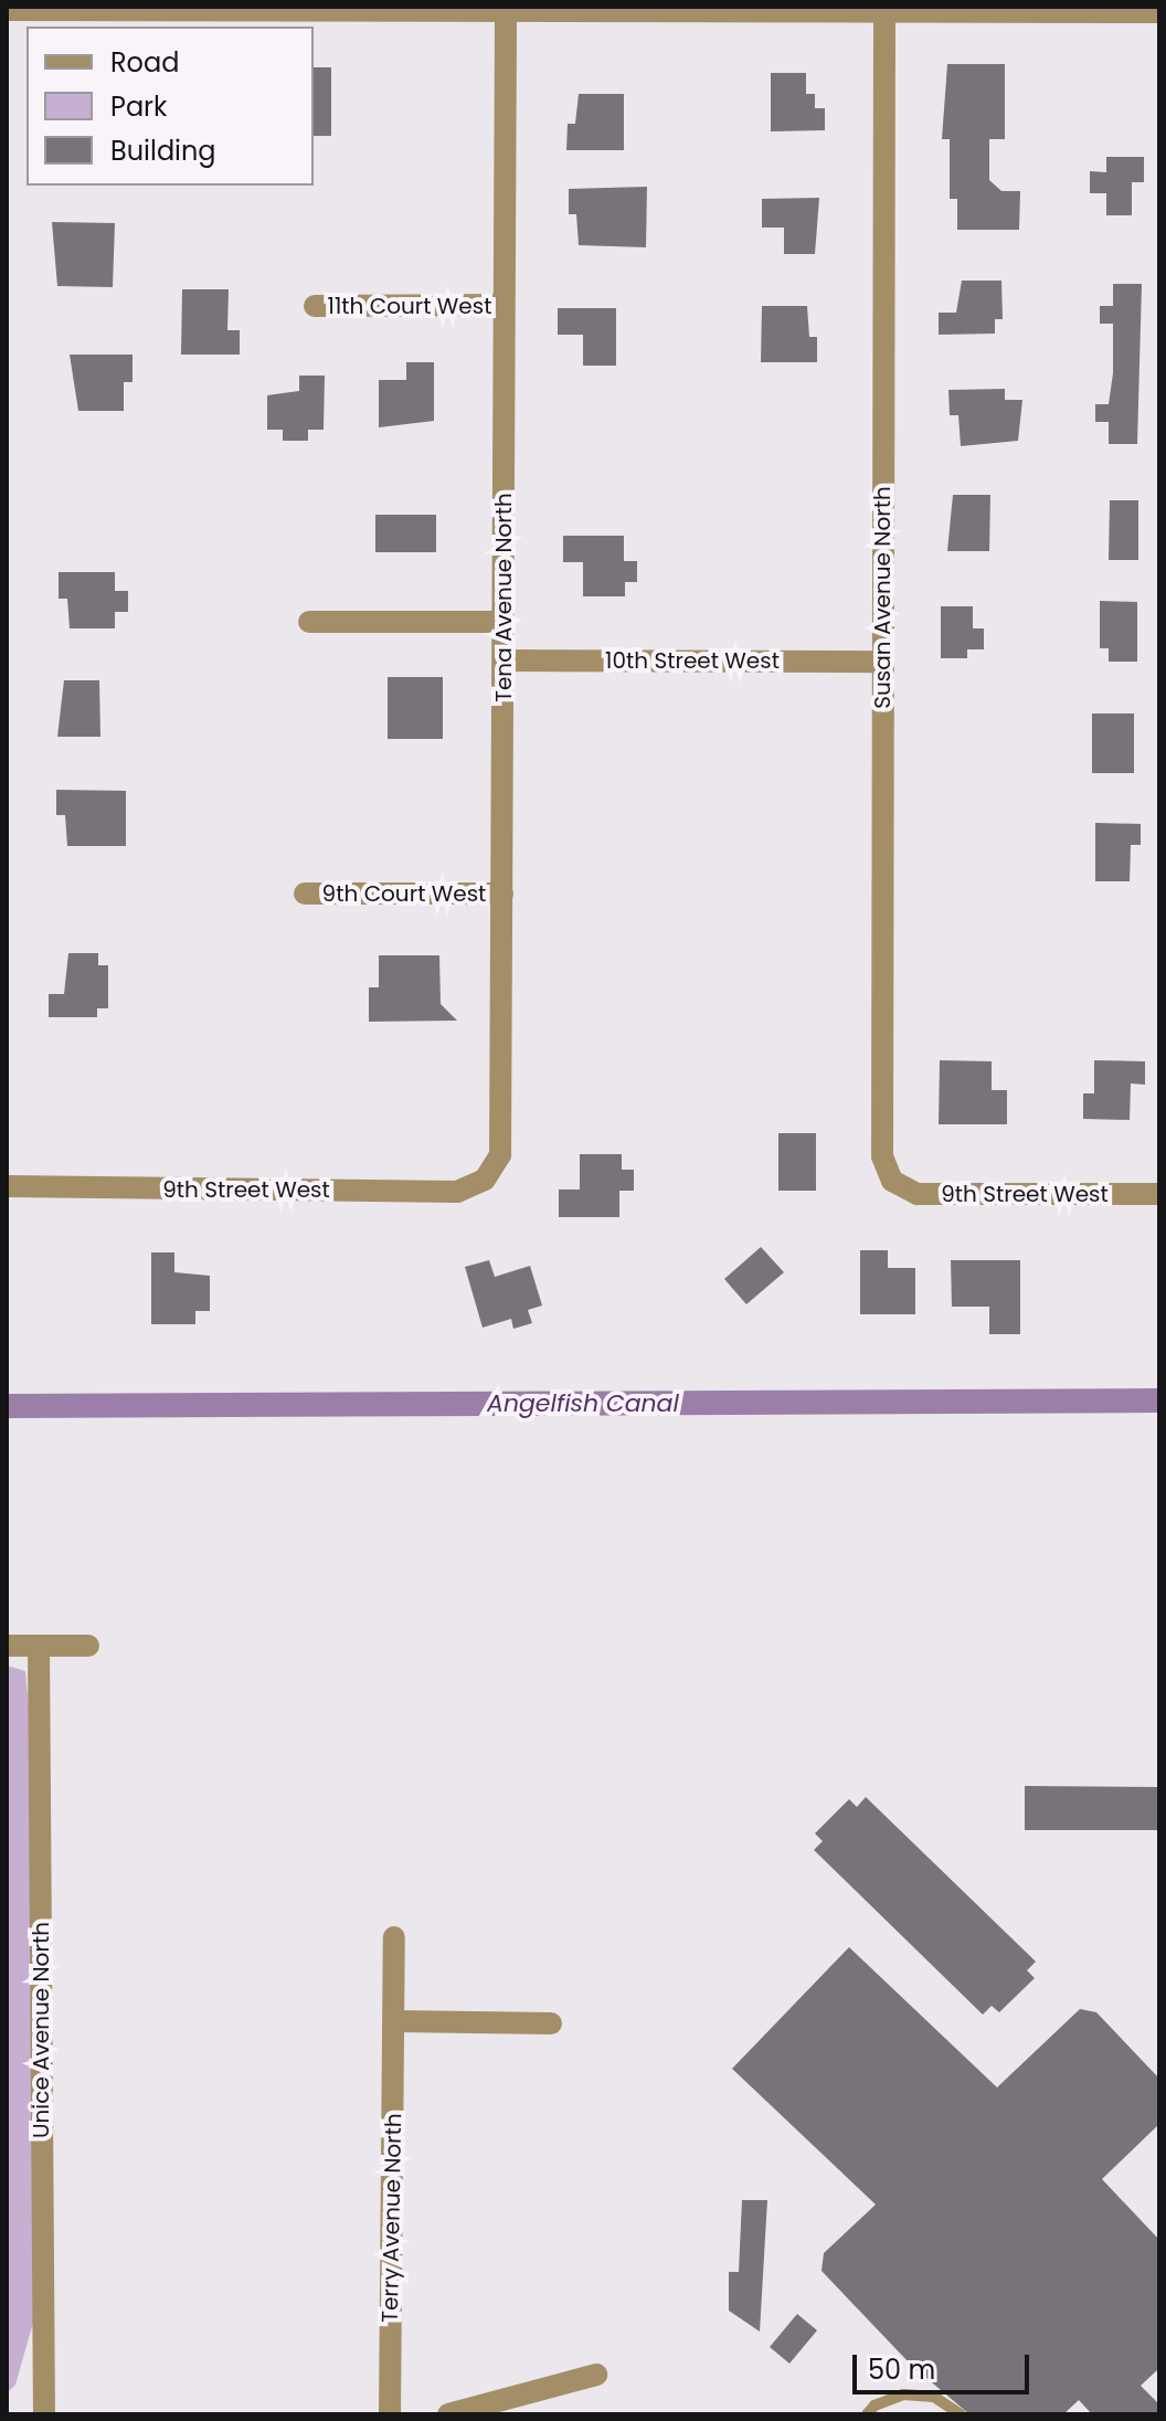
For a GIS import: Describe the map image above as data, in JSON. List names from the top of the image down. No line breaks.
{"streets":{"street":["11th Court West","Tena Avenue North","Susan Avenue North","10th Street West","9th Court West","9th Street West","Unice Avenue North","Terry Avenue North"]},"crossings":[["11th Court West","Tena Avenue North"],["Tena Avenue North","10th Street West"],["Tena Avenue North","9th Court West"],["Tena Avenue North","9th Street West"],["Susan Avenue North","10th Street West"],["Susan Avenue North","9th Street West"]],"water":["Angelfish Canal"],"legend":["Road","Park","Building"],"scale_bar":"50 m"}
